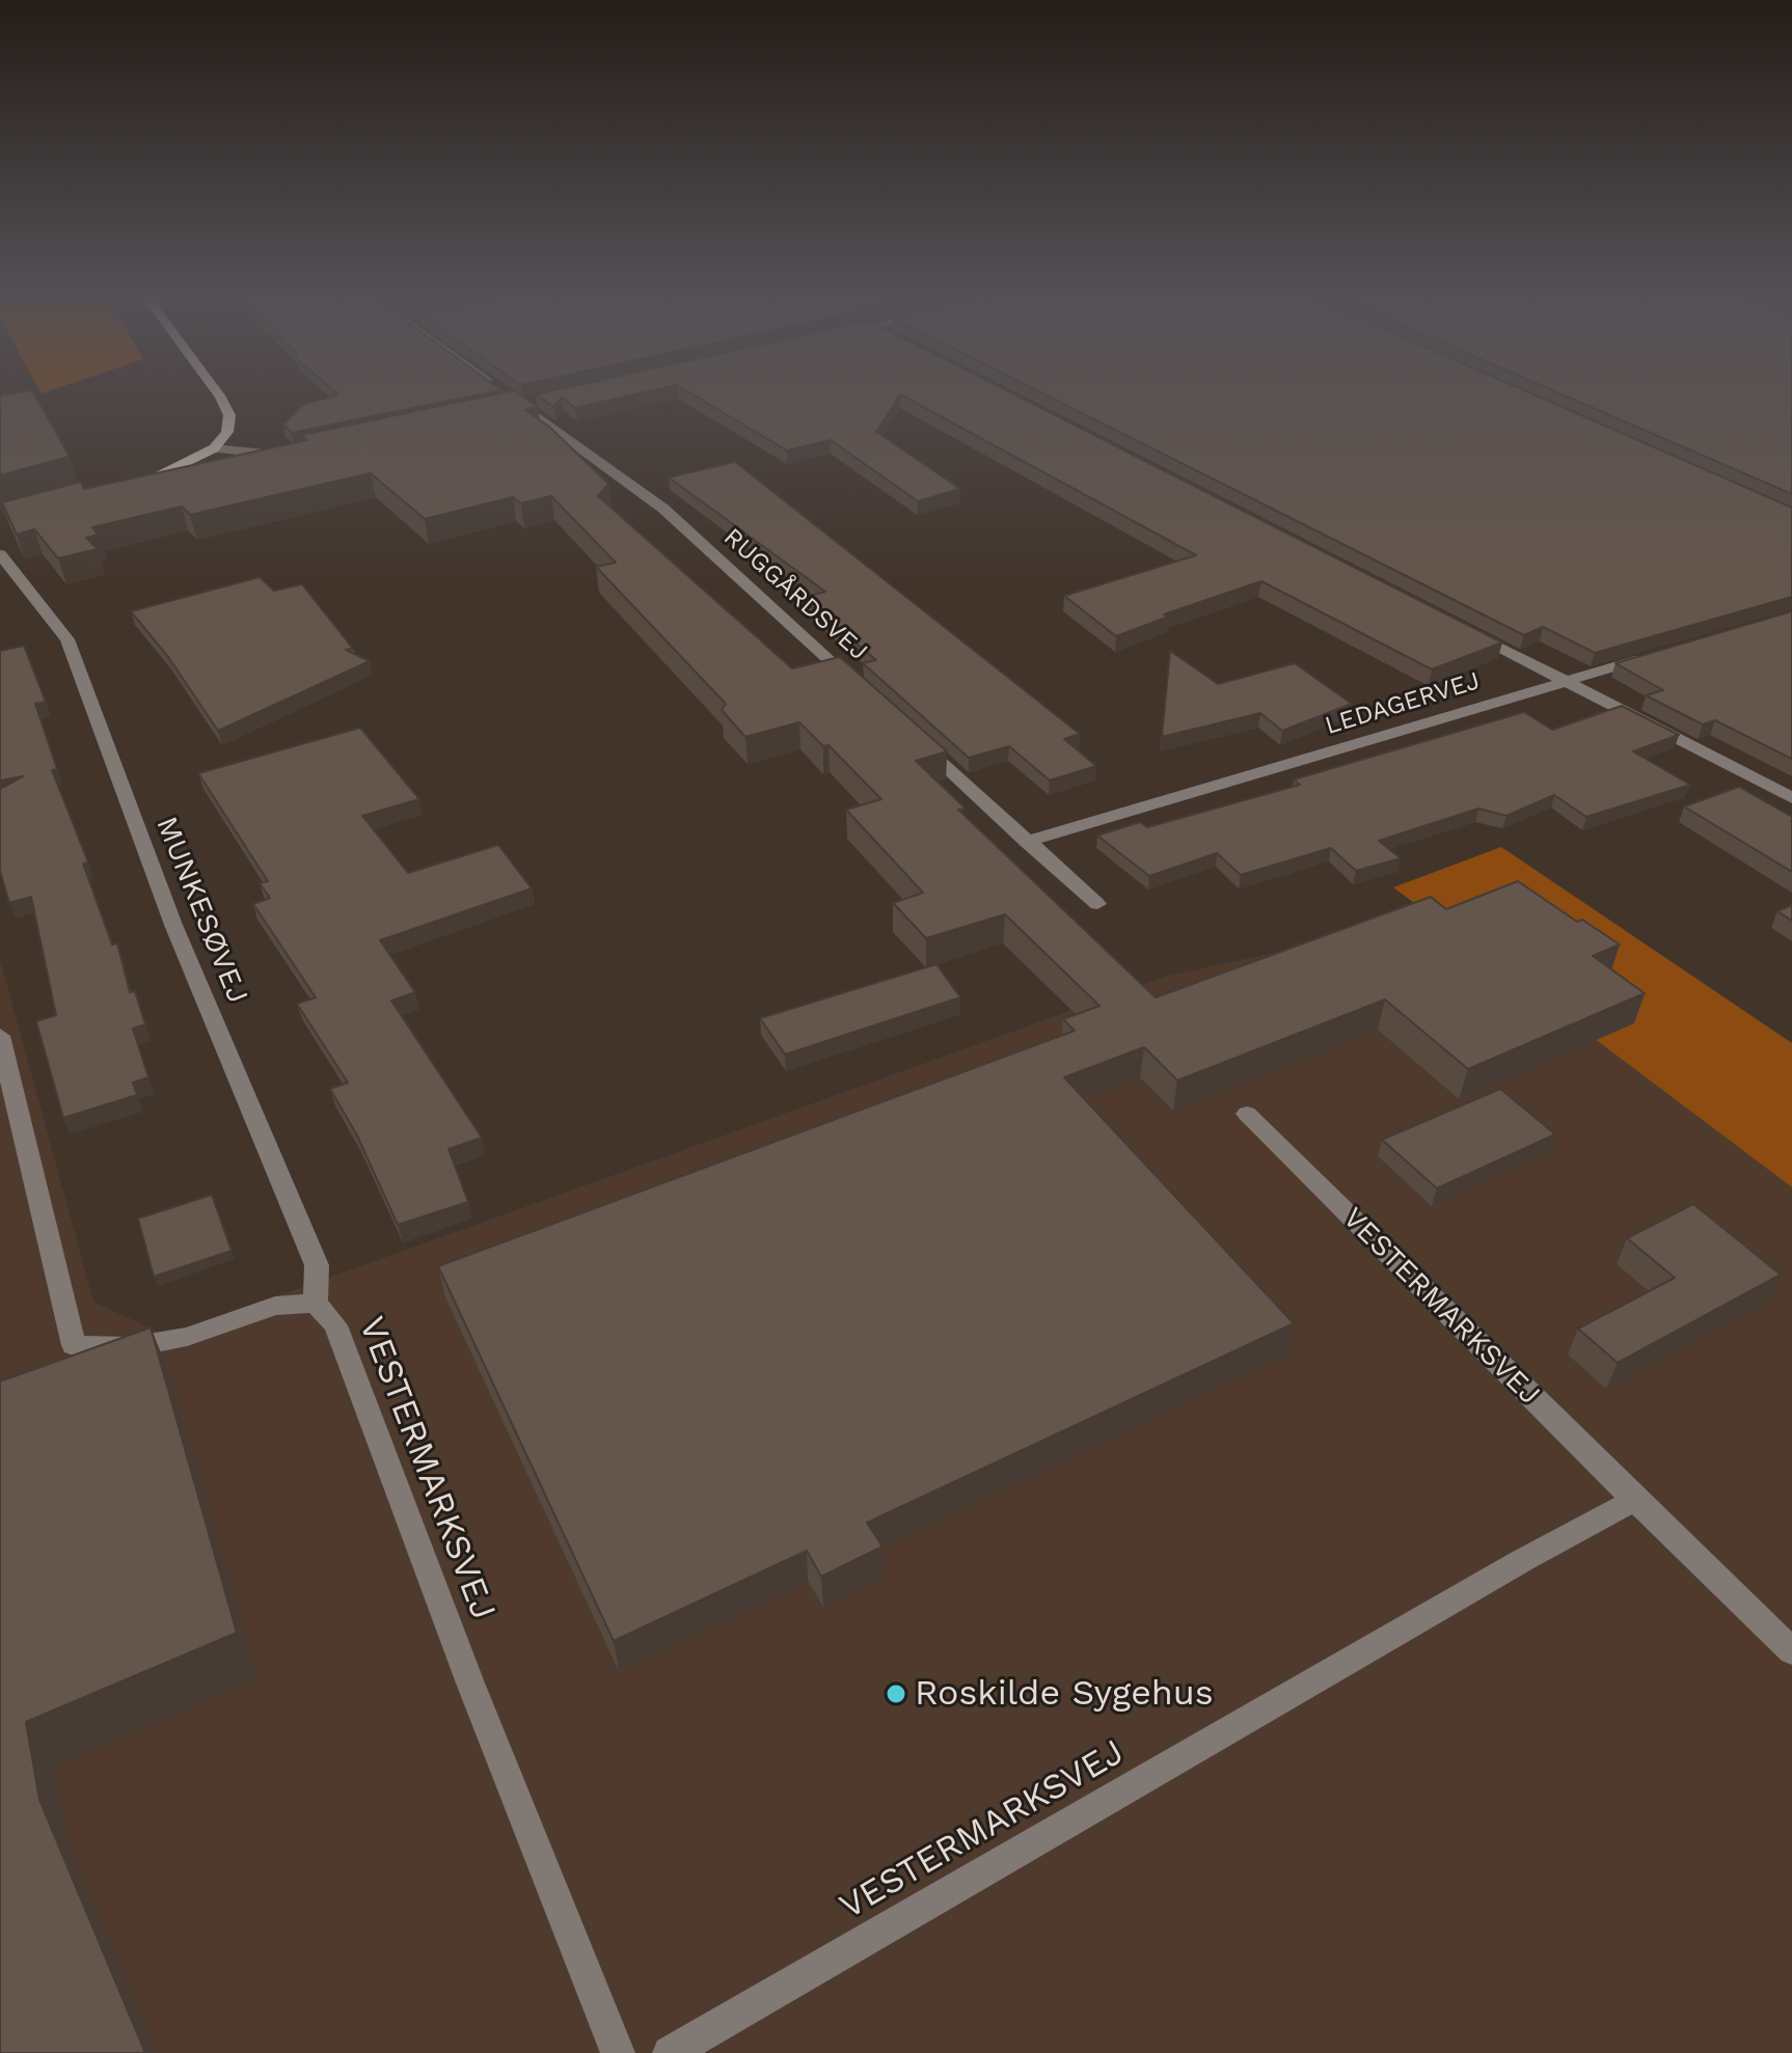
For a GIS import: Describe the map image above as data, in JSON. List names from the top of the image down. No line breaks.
{"streets":{"street":["RUGGÅRDSVEJ","LEDAGERVEJ","MUNKESØVEJ","VESTERMARKSVEJ"]},"crossings":[["MUNKESØVEJ","VESTERMARKSVEJ"]],"places":["Roskilde Sygehus"]}
